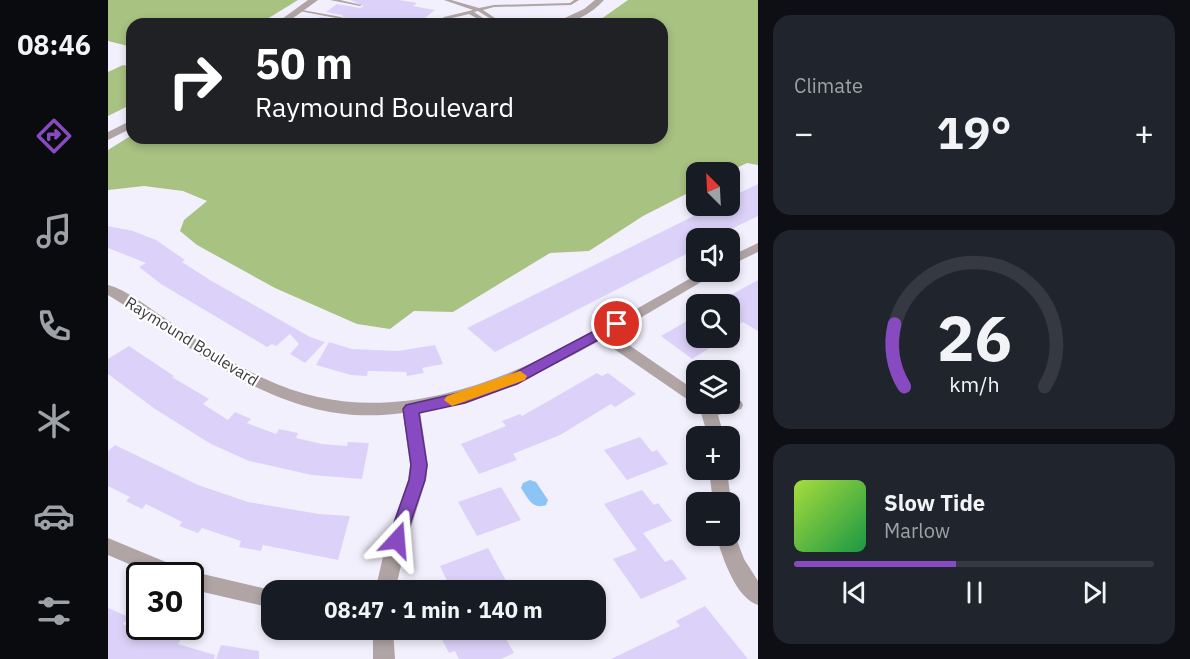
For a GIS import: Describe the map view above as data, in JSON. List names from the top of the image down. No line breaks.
{"streets":{"street":["Raymound Boulevard"]},"north":"top left","page":{"tabs":"08:46","tile":"Climate","turn":["50 m","Raymound Boulevard"],"heat":["−","19°","+"],"map_buttons":["+","−"],"song":["Slow Tide","Marlow"],"limit":"30","trip":"08:47 · 1 min · 140 m","gauge":["26","km/h"]}}
